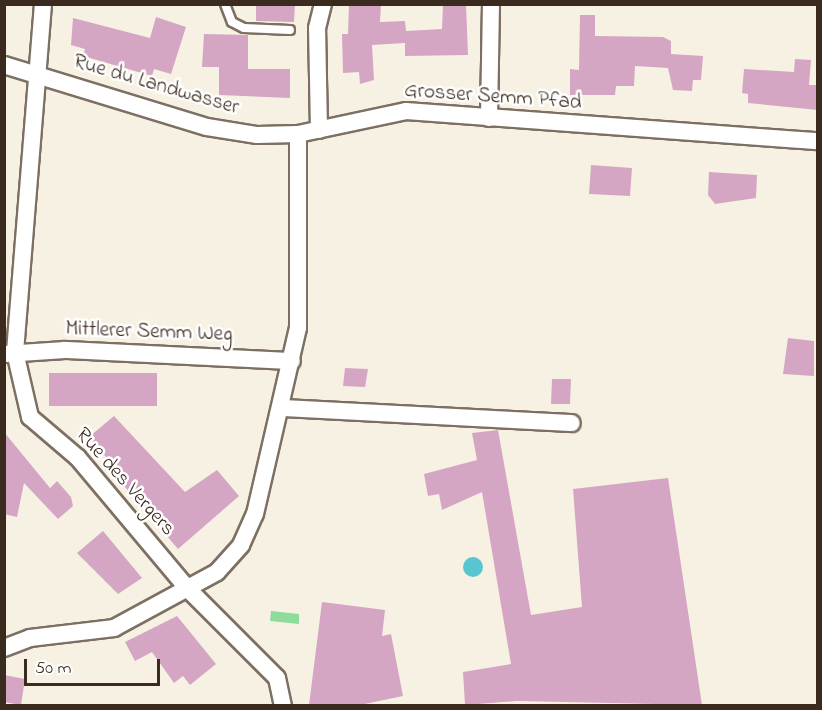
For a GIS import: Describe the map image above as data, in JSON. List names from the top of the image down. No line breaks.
{"streets":{"street":["Rue du Landwasser","Grosser Semm Pfad","Mittlerer Semm Weg","Rue des Vergers"]},"crossings":[["Rue du Landwasser","Grosser Semm Pfad"],["Rue du Landwasser","Rue des Vergers"],["Mittlerer Semm Weg","Rue des Vergers"]],"scale_bar":"50 m"}
